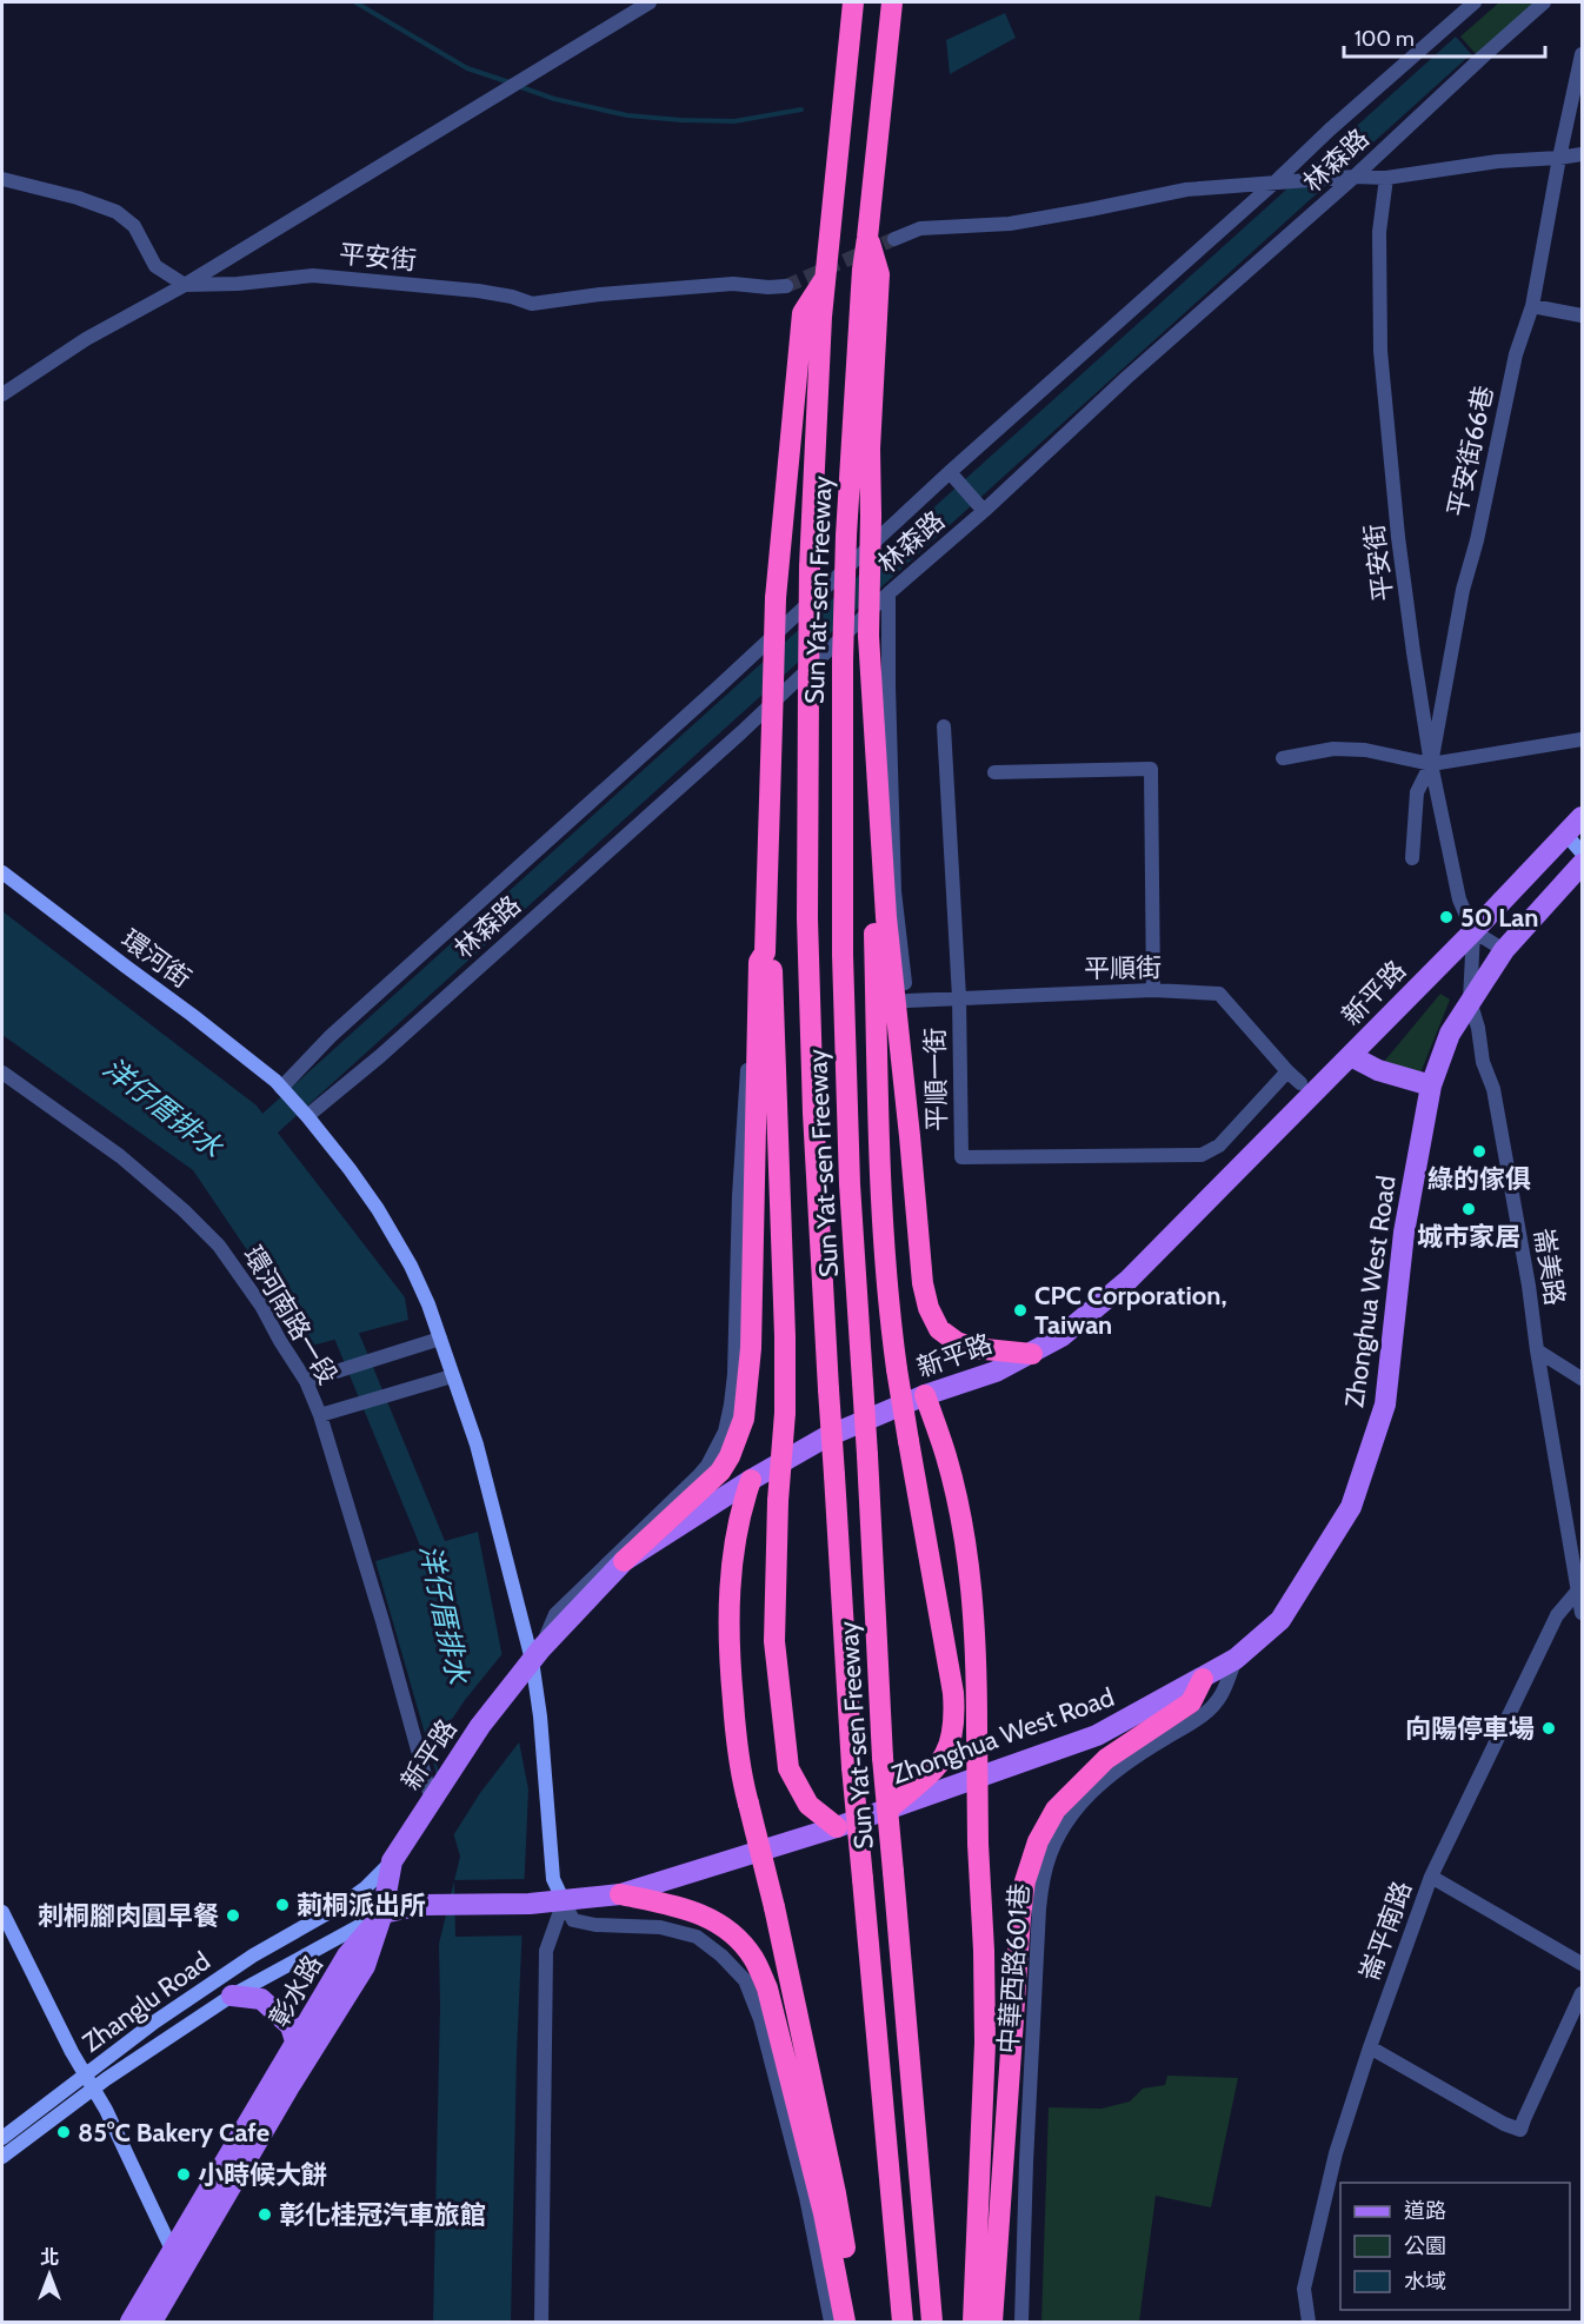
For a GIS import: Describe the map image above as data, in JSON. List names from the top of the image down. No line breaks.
{"streets":{"highway":["Sun Yat-sen Freeway"],"main road":["環河街","新平路","Zhonghua West Road","彰水路","Zhanglu Road"],"street":["林森路","平安街","平安街66巷","平順街","平順一街","崙美路","環河南路一段","崙平南路","中華西路601巷"]},"crossings":[["林森路","環河街"],["平安街","平安街66巷"],["平安街","新平路"],["平安街","崙美路"],["環河街","新平路"],["環河街","Zhonghua West Road"],["平順街","平順一街"],["新平路","崙美路"],["新平路","Zhonghua West Road"],["新平路","環河南路一段"],["新平路","彰水路"],["新平路","Zhanglu Road"],["崙美路","Zhonghua West Road"],["崙美路","崙平南路"],["Zhonghua West Road","中華西路601巷"],["Zhonghua West Road","彰水路"],["Zhonghua West Road","Zhanglu Road"],["彰水路","Zhanglu Road"]],"water":["洋仔厝排水"],"places":["50 Lan","綠的傢俱","城市家居","CPC Corporation, Taiwan","向陽停車場","莿桐派出所","刺桐腳肉圓早餐","85°C Bakery Cafe","小時候大餅","彰化桂冠汽車旅館"],"legend":["道路","公園","水域"],"scale_bar":"100 m","north":"top"}
